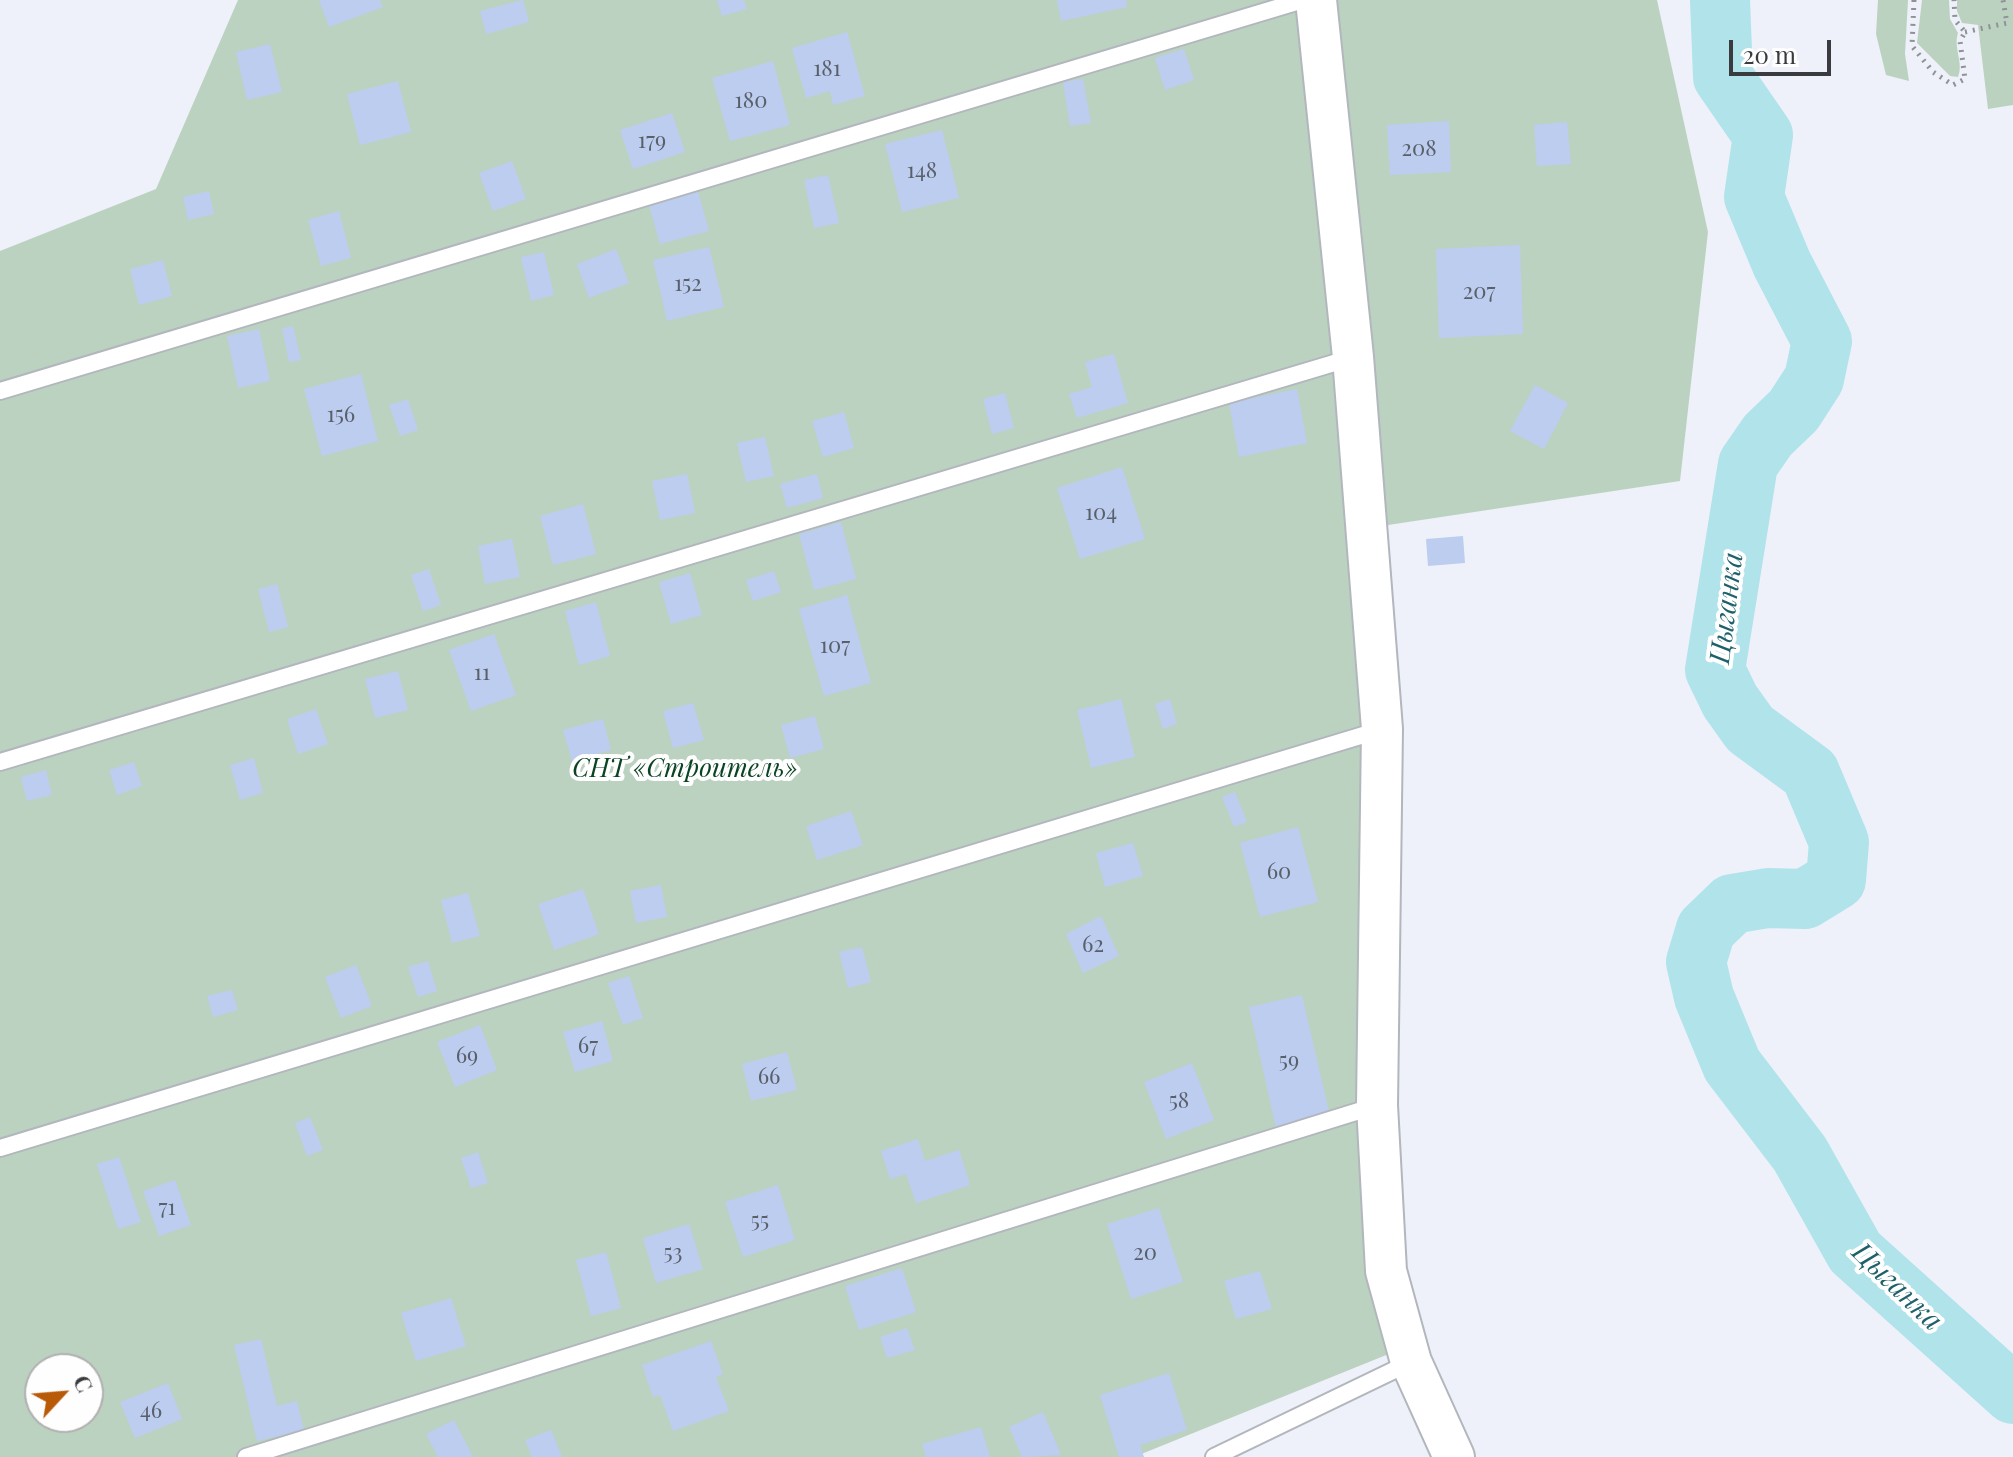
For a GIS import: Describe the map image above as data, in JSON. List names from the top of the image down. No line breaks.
{"water":["Цыганка"],"parks":["СНТ «Строитель»"],"house_numbers":["181","180","179","208","148","152","207","156","104","107","11","60","62","67","69","59","66","58","71","55","53","20","46"],"scale_bar":"20 m","north":"top right"}
